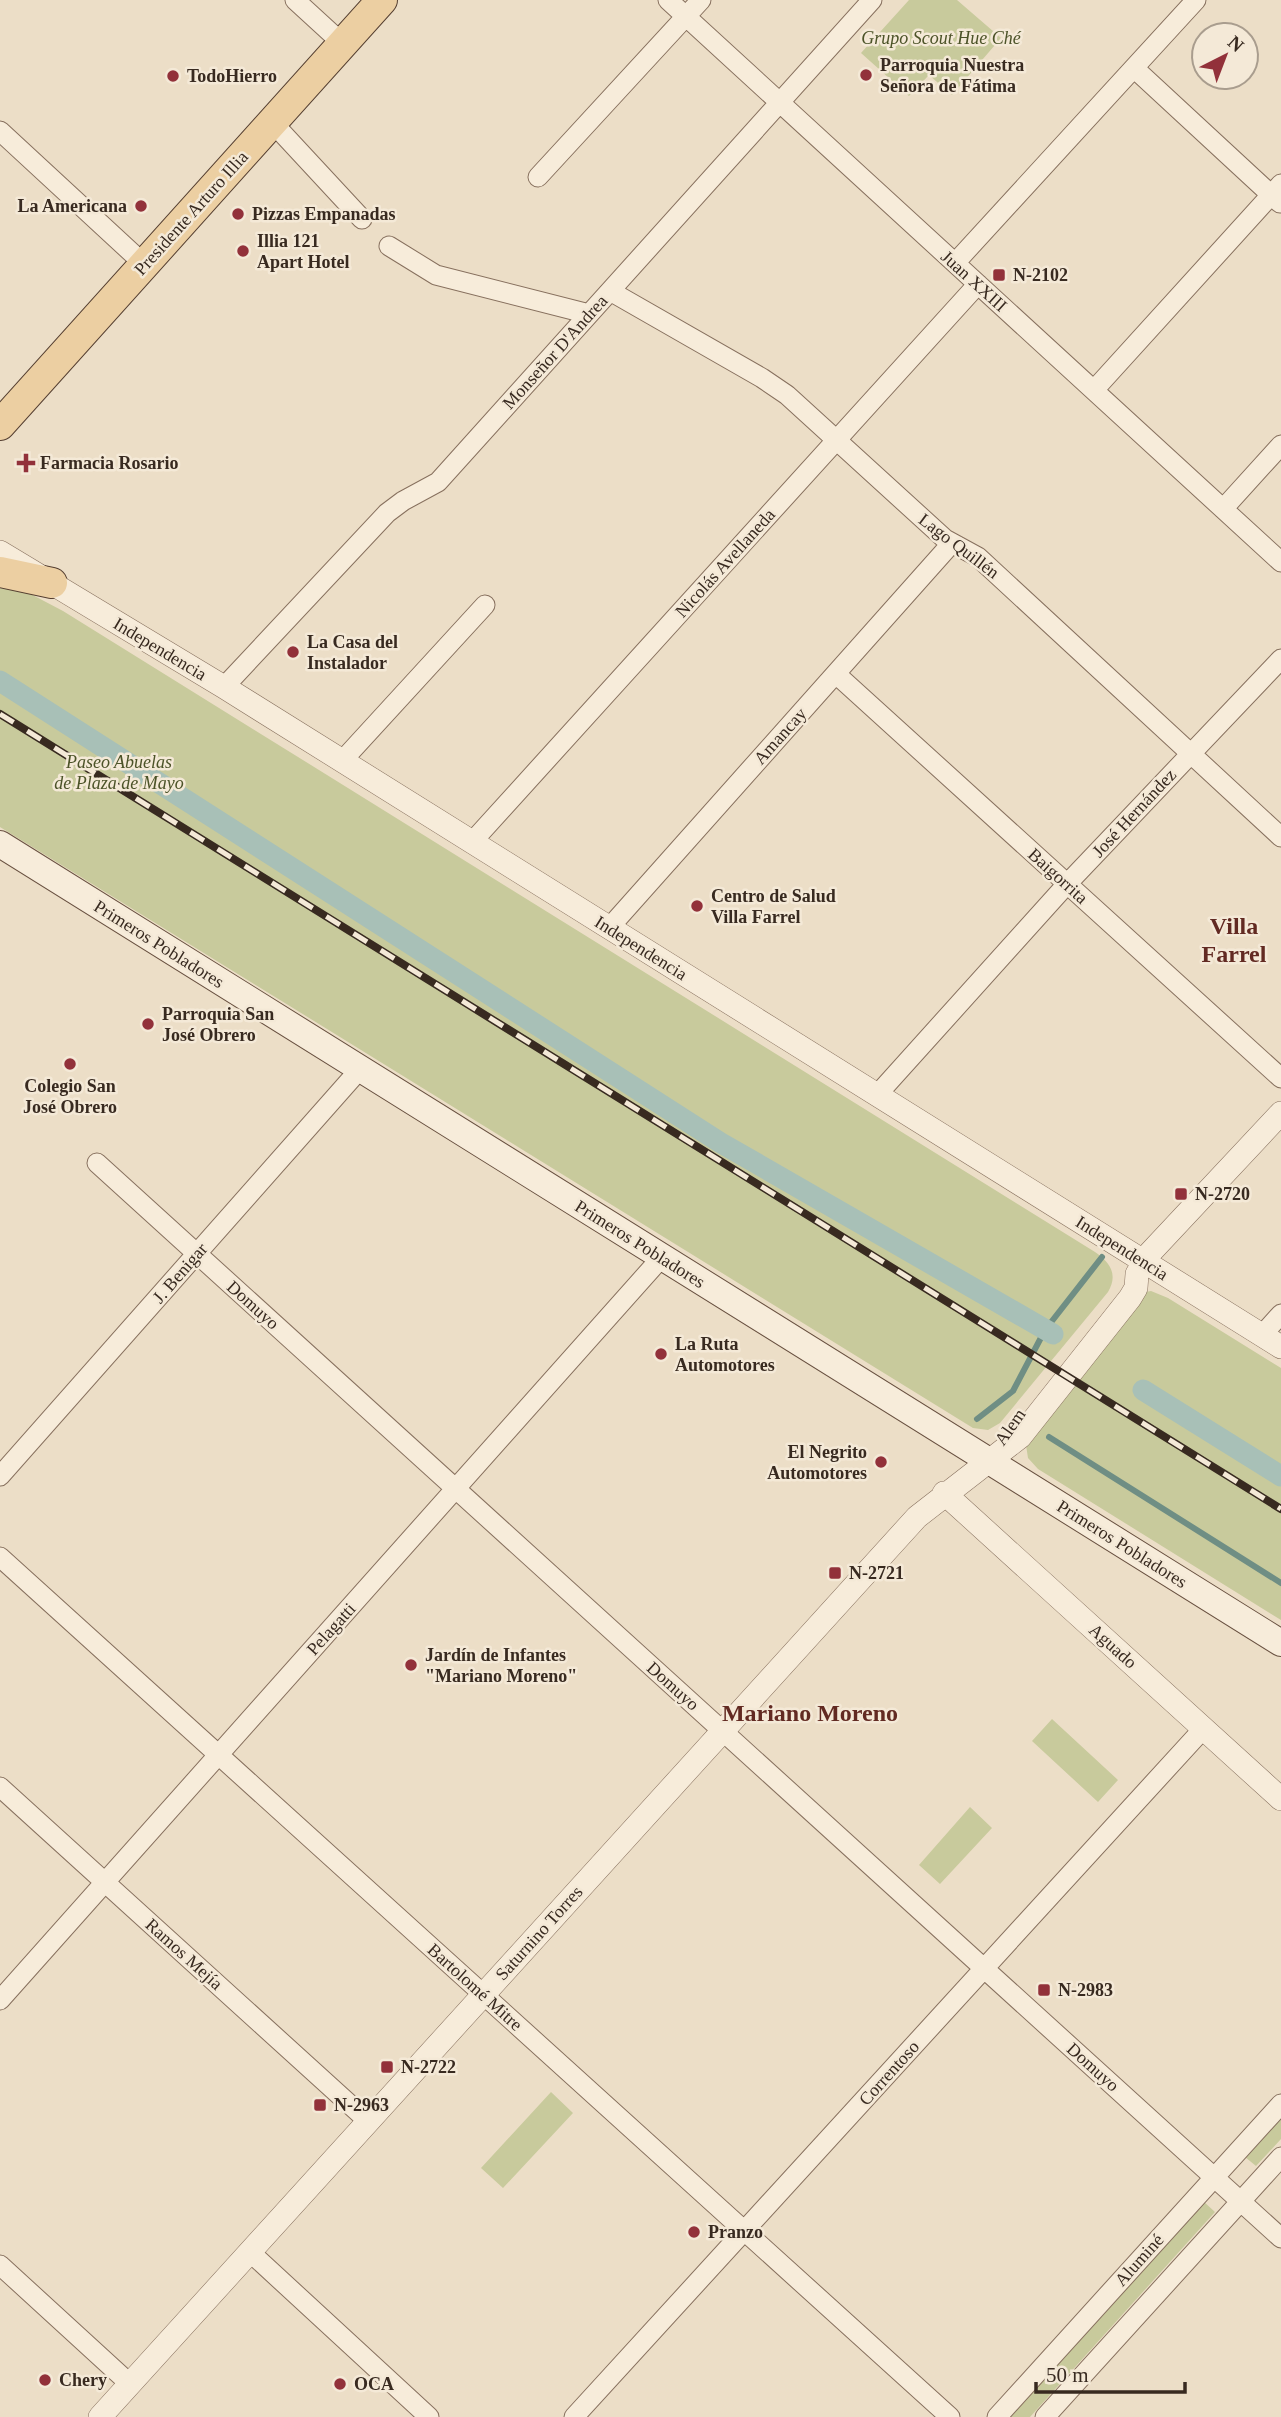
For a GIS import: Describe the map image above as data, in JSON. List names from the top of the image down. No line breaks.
{"streets":{"main road":["Presidente Arturo Illia","Primeros Pobladores"],"street":["Juan XXIII","Monseñor D'Andrea","Lago Quillén","Nicolás Avellaneda","Independencia","Amancay","José Hernández","Baigorrita","J. Benigar","Domuyo","Alem","Pelagatti","Aguado","Saturnino Torres","Ramos Mejía","Bartolomé Mitre","Correntoso","Aluminé"]},"crossings":[["Juan XXIII","Monseñor D'Andrea"],["Juan XXIII","Nicolás Avellaneda"],["Monseñor D'Andrea","Lago Quillén"],["Monseñor D'Andrea","Independencia"],["Lago Quillén","Nicolás Avellaneda"],["Lago Quillén","Amancay"],["Lago Quillén","José Hernández"],["Nicolás Avellaneda","Independencia"],["Independencia","Amancay"],["Independencia","José Hernández"],["Independencia","Alem"],["Amancay","Baigorrita"],["José Hernández","Baigorrita"],["Primeros Pobladores","J. Benigar"],["Primeros Pobladores","Alem"],["Primeros Pobladores","Pelagatti"],["Primeros Pobladores","Saturnino Torres"],["J. Benigar","Domuyo"],["Domuyo","Pelagatti"],["Domuyo","Saturnino Torres"],["Domuyo","Correntoso"],["Domuyo","Aluminé"],["Alem","Saturnino Torres"],["Pelagatti","Ramos Mejía"],["Pelagatti","Bartolomé Mitre"],["Aguado","Saturnino Torres"],["Aguado","Correntoso"],["Saturnino Torres","Ramos Mejía"],["Saturnino Torres","Bartolomé Mitre"],["Bartolomé Mitre","Correntoso"]],"districts":["Villa Farrel","Mariano Moreno"],"parks":["Grupo Scout Hue Ché","Paseo Abuelas de Plaza de Mayo"],"places":{"other":["Parroquia Nuestra Señora de Fátima","TodoHierro","La Americana","Pizzas Empanadas","Illia 121 Apart Hotel","La Casa del Instalador","Centro de Salud Villa Farrel","Parroquia San José Obrero","Colegio San José Obrero","La Ruta Automotores","El Negrito Automotores","Jardín de Infantes \"Mariano Moreno\"","Pranzo","Chery","OCA"],"transit":["N-2102","N-2720","N-2721","N-2983","N-2722","N-2963"],"health":["Farmacia Rosario"]},"scale_bar":"50 m","north":"top right"}
